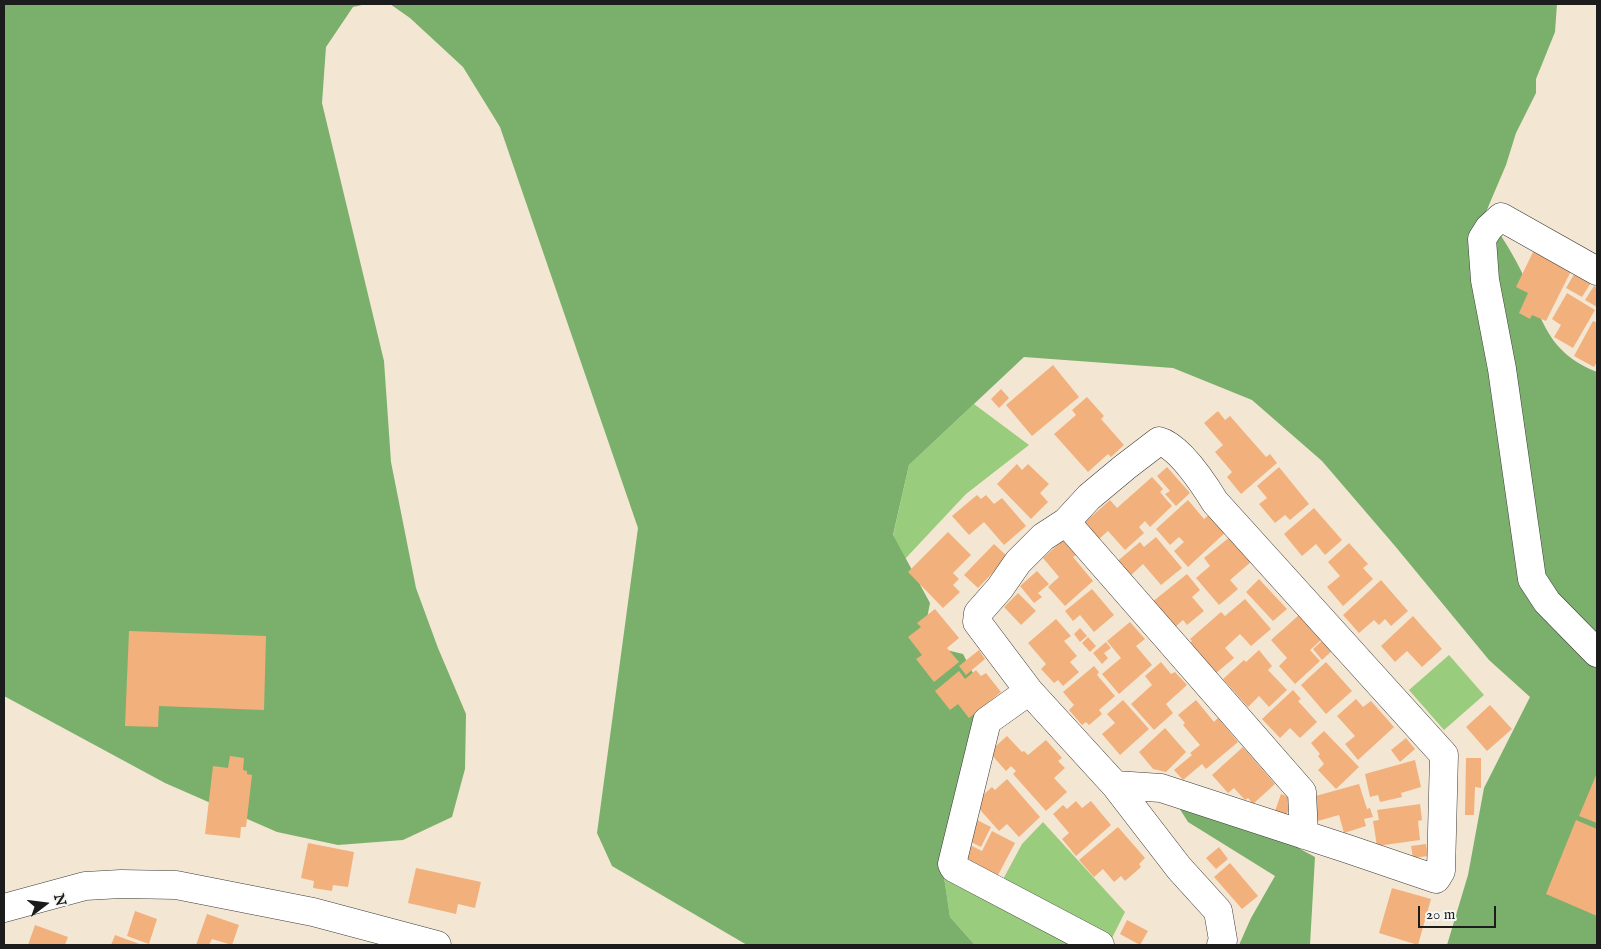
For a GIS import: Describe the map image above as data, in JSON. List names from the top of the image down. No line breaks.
{"scale_bar":"20 m","north":"right"}
